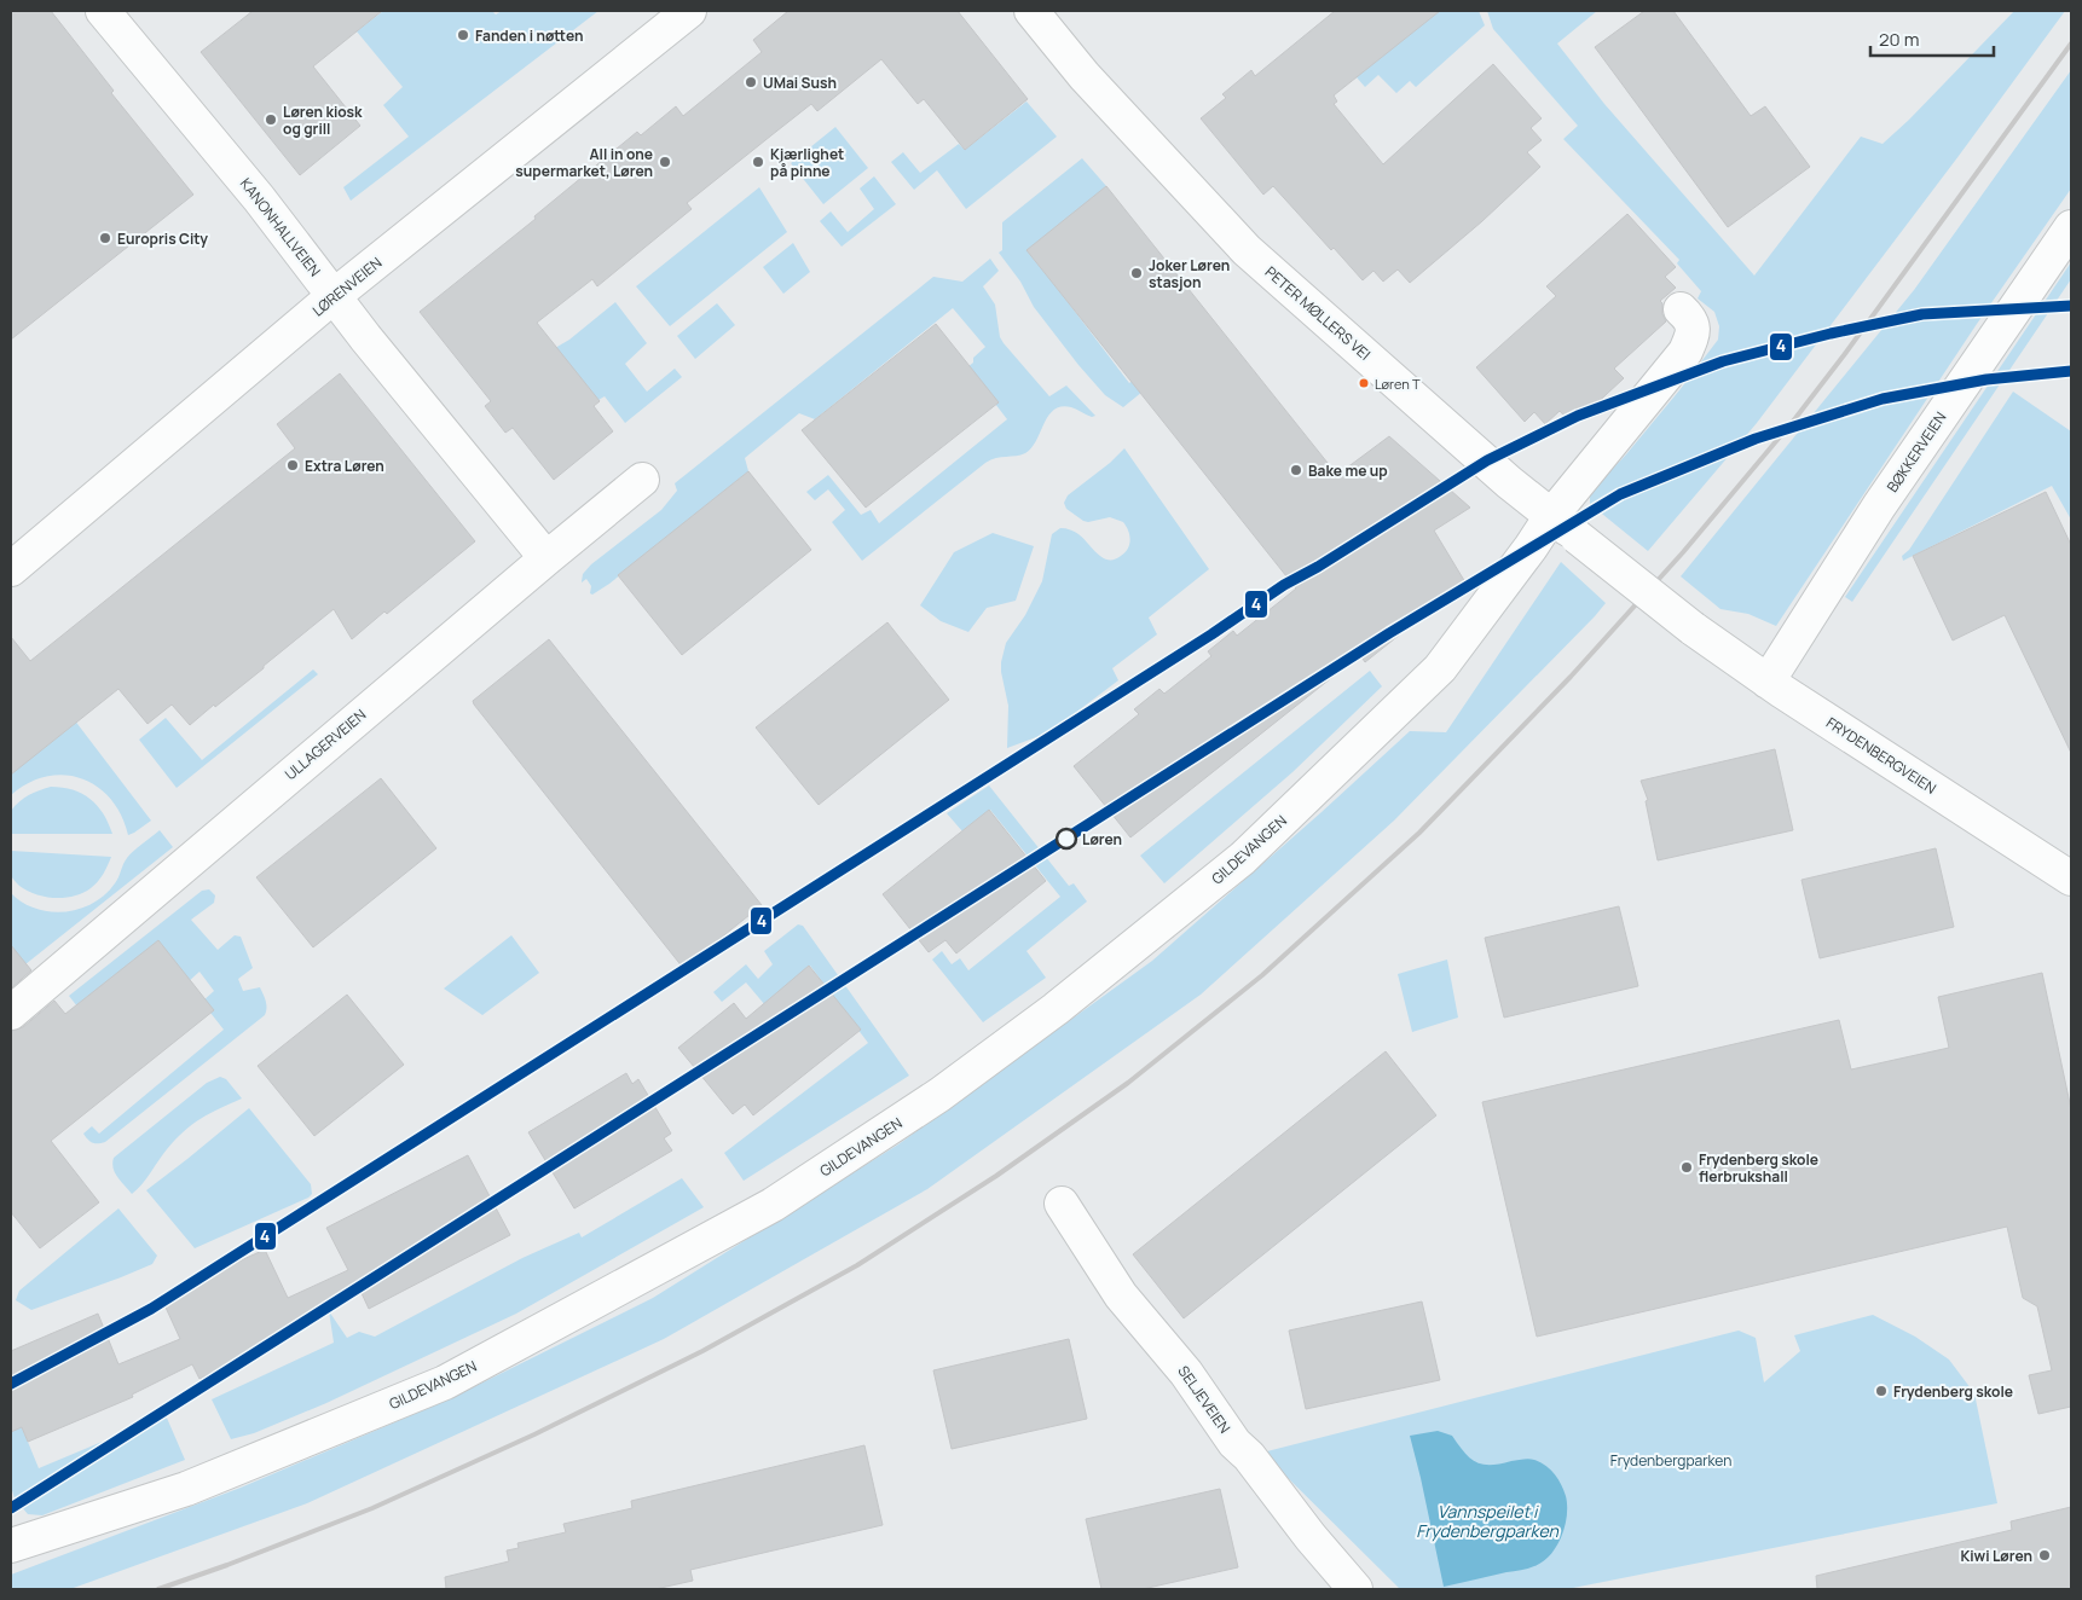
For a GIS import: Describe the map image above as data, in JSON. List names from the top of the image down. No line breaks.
{"streets":{"street":["KANONHALLVEIEN","LØRENVEIEN","PETER MØLLERS VEI","BØKKERVEIEN","ULLAGERVEIEN","FRYDENBERGVEIEN","GILDEVANGEN","SELJEVEIEN"]},"crossings":[["KANONHALLVEIEN","LØRENVEIEN"],["KANONHALLVEIEN","ULLAGERVEIEN"],["PETER MØLLERS VEI","FRYDENBERGVEIEN"],["PETER MØLLERS VEI","GILDEVANGEN"],["BØKKERVEIEN","FRYDENBERGVEIEN"]],"water":["Vannspeilet i Frydenbergparken"],"parks":["Frydenbergparken"],"places":["Fanden i nøtten","UMai Sush","Løren kiosk og grill","All in one supermarket, Løren","Kjærlighet på pinne","Europris City","Joker Løren stasjon","Løren T","Extra Løren","Bake me up","Løren","Frydenberg skole flerbrukshall","Frydenberg skole","Kiwi Løren"],"lines":["transit line 4"],"scale_bar":"20 m"}
